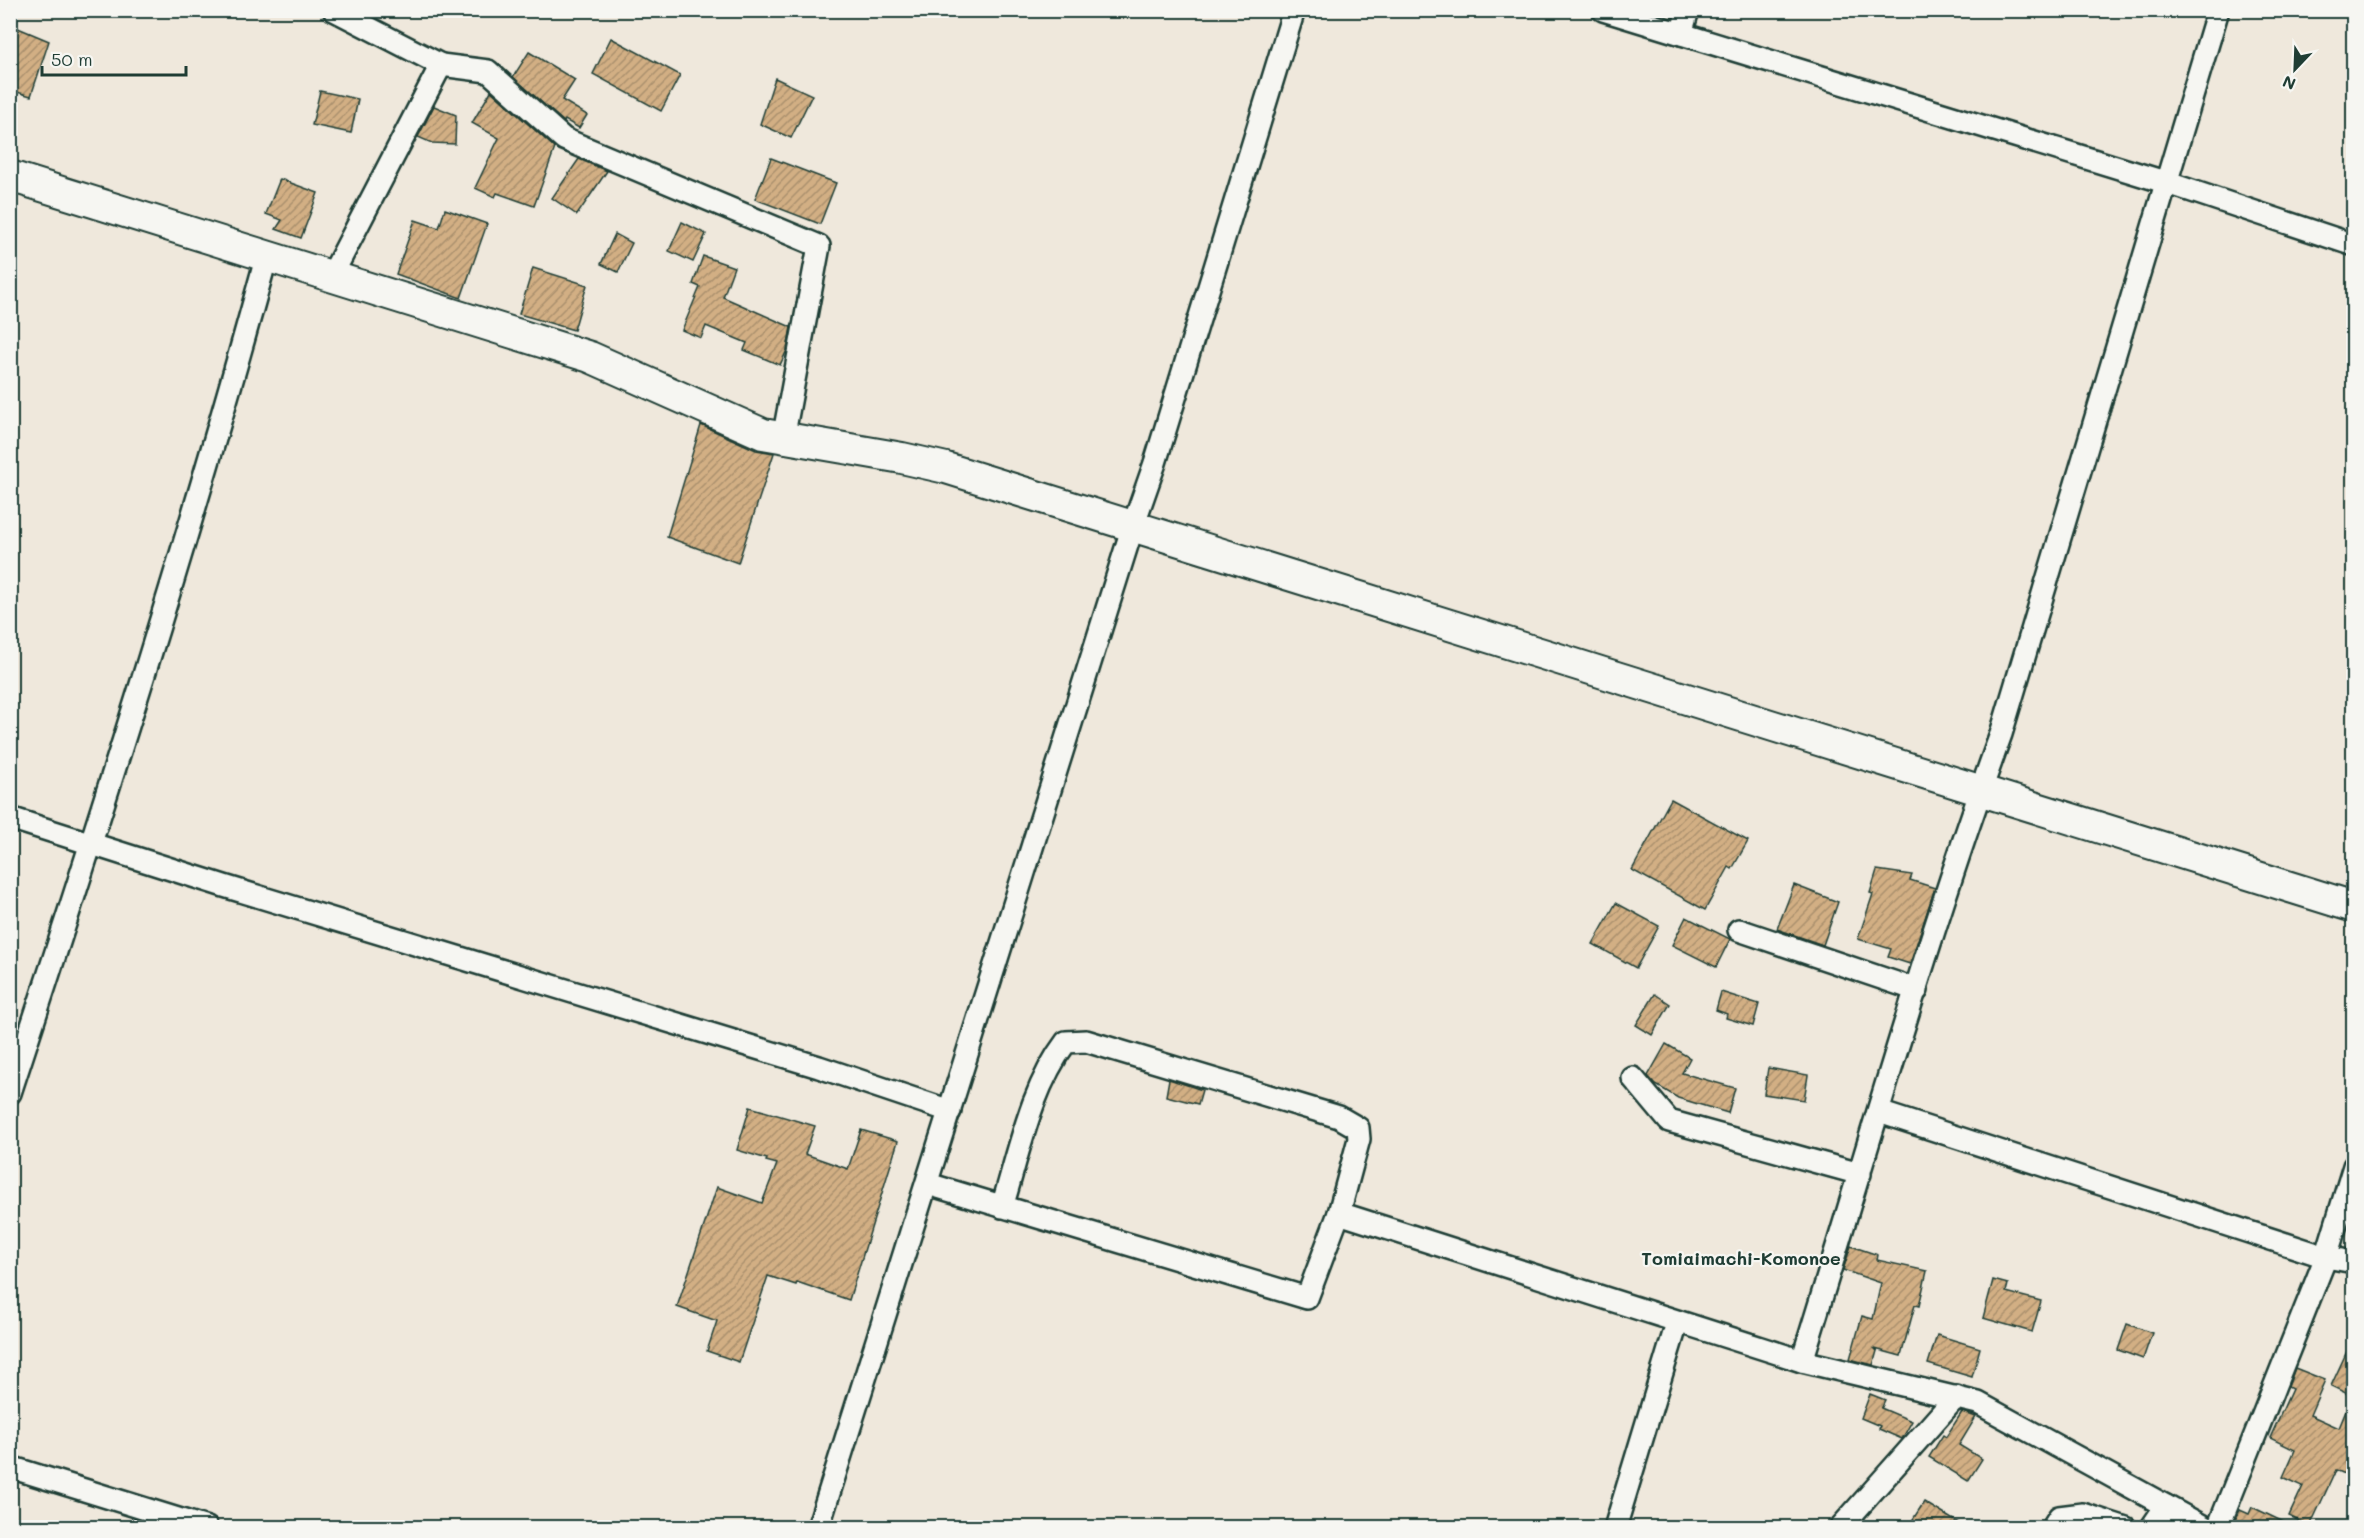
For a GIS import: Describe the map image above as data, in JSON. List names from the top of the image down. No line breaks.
{"districts":["Tomiaimachi-Komonoe"],"scale_bar":"50 m","north":"bottom left"}
